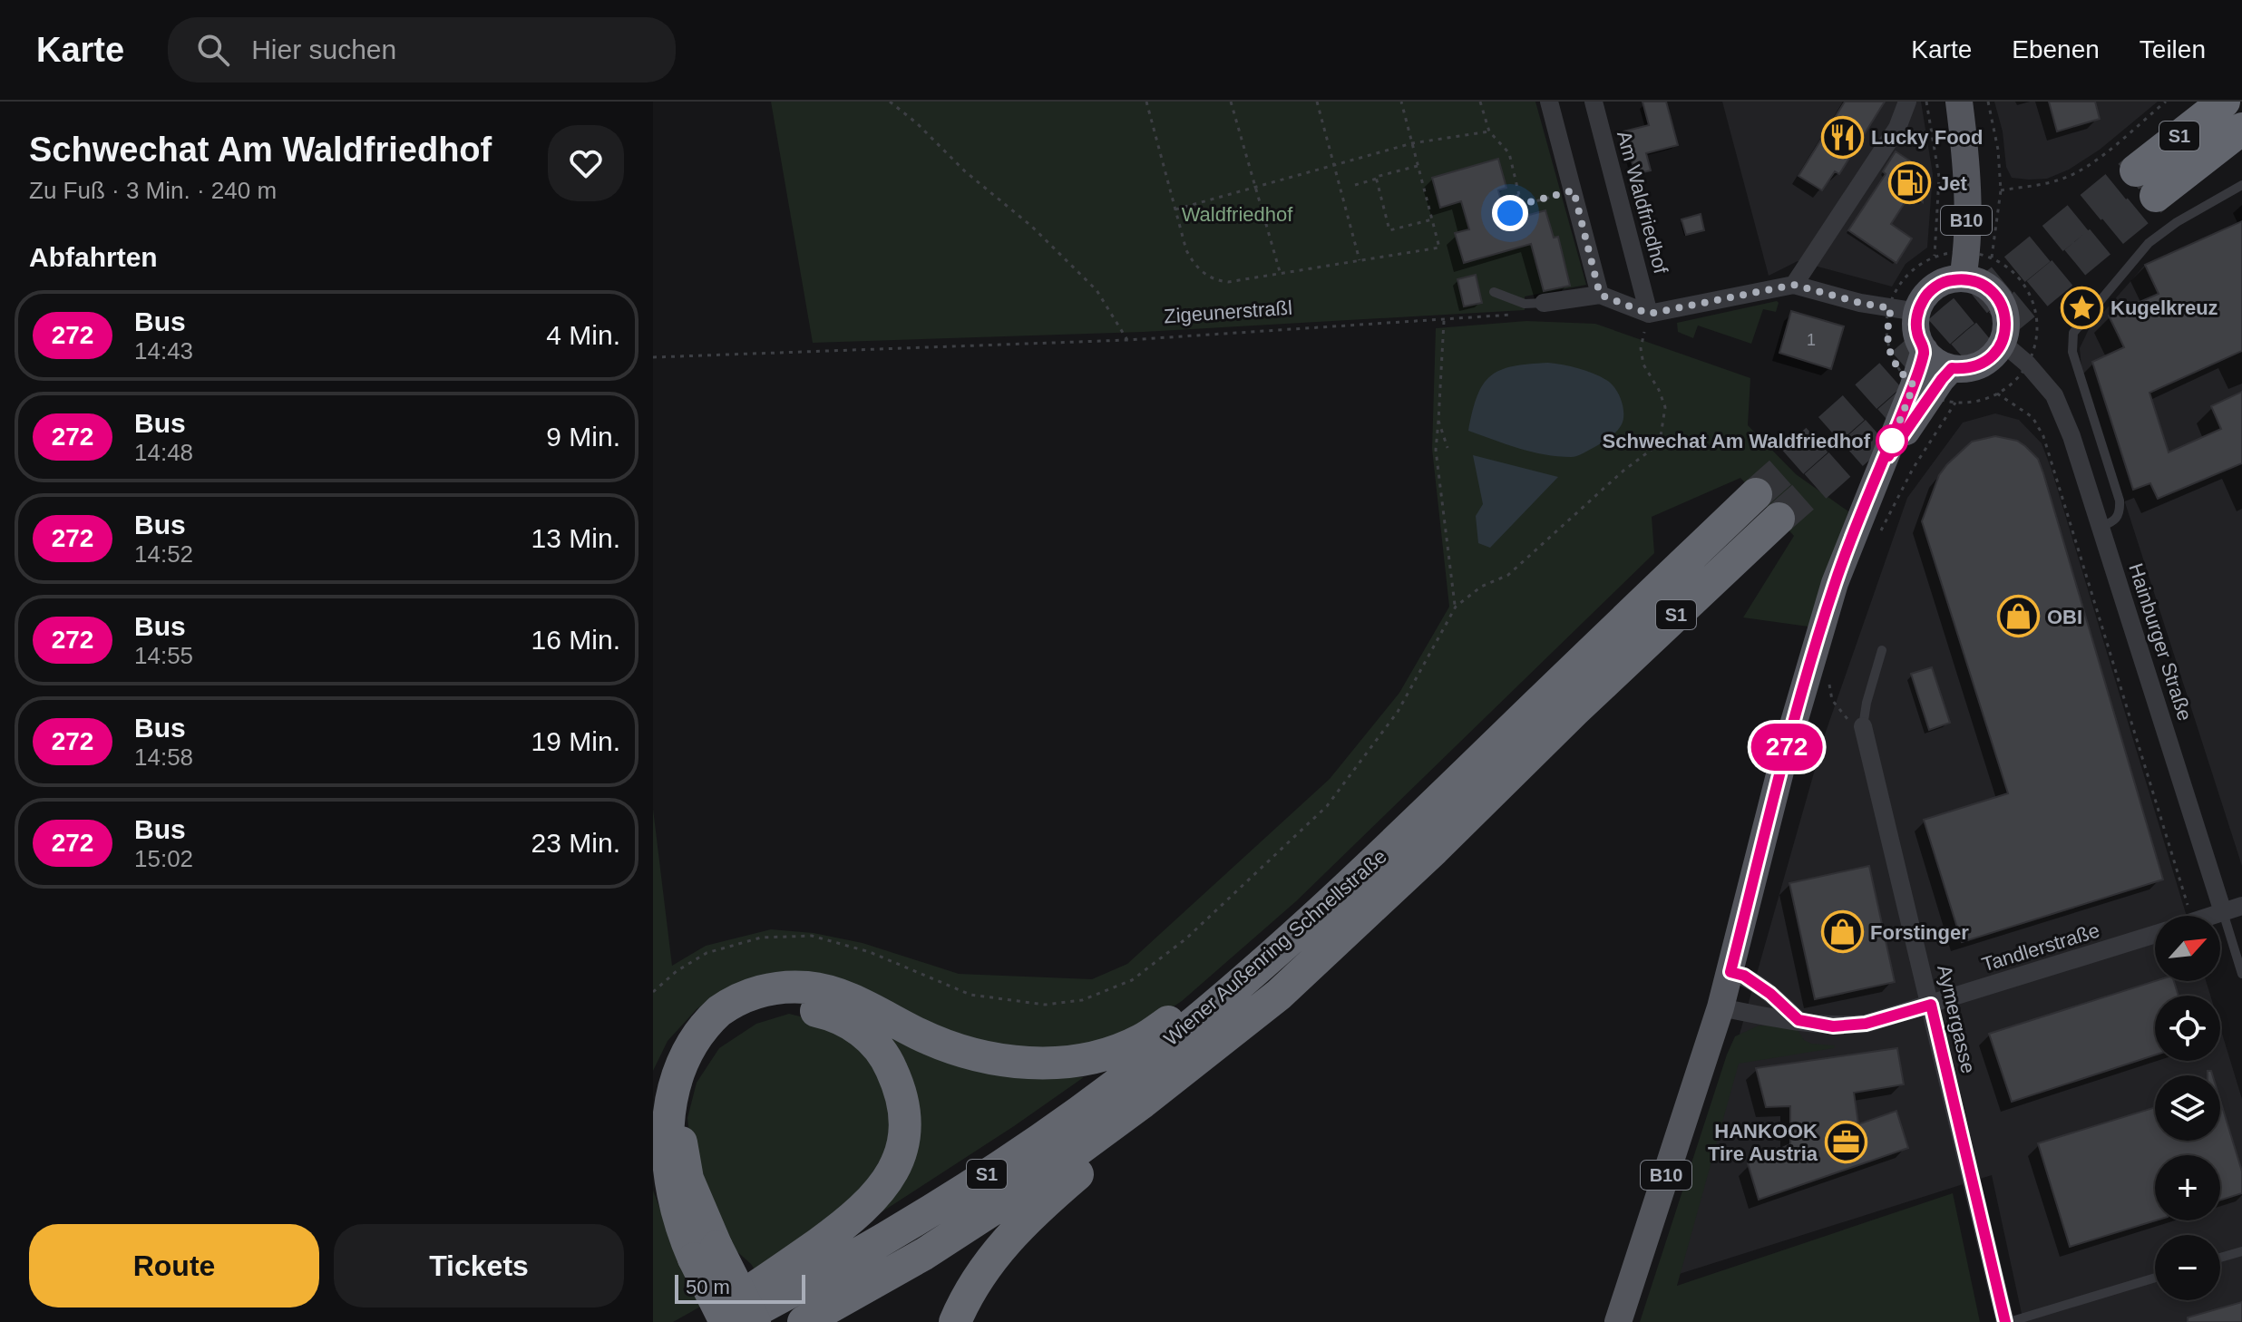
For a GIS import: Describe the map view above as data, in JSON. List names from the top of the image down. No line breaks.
{"streets":{"highway":["S1","Wiener Außenring Schnellstraße"],"main road":["B10"],"street":["Am Waldfriedhof","Hainburger Straße","Tandlerstraße","Aymergasse"],"path":["Zigeunerstraßl"]},"crossings":[["B10","Hainburger Straße"],["B10","Tandlerstraße"],["Hainburger Straße","Tandlerstraße"],["Tandlerstraße","Aymergasse"]],"parks":["Waldfriedhof"],"places":{"restaurant":["Lucky Food"],"fuel station":["Jet"],"place":["Kugelkreuz"],"other":["Schwechat Am Waldfriedhof"],"shop":["OBI","Forstinger"],"office":["HANKOOK Tire Austria"]},"lines":["bus line 272"],"house_numbers":["1"],"scale_bar":"50 m","north":"top right","page":{"header":"Karte","search":"Hier suchen","nav":["Karte","Ebenen","Teilen"],"heading":[["Schwechat Am Waldfriedhof","Zu Fuß · 3 Min. · 240 m"],"Abfahrten"],"on_map":"272","list":[{"mark":"272","name":"Bus","note":"14:43","value":"4 Min."},{"mark":"272","name":"Bus","note":"14:48","value":"9 Min."},{"mark":"272","name":"Bus","note":"14:52","value":"13 Min."},{"mark":"272","name":"Bus","note":"14:55","value":"16 Min."},{"mark":"272","name":"Bus","note":"14:58","value":"19 Min."},{"mark":"272","name":"Bus","note":"15:02","value":"23 Min."}],"map_buttons":["+","−"],"buttons":["Route","Tickets"],"scale":"50 m"}}
